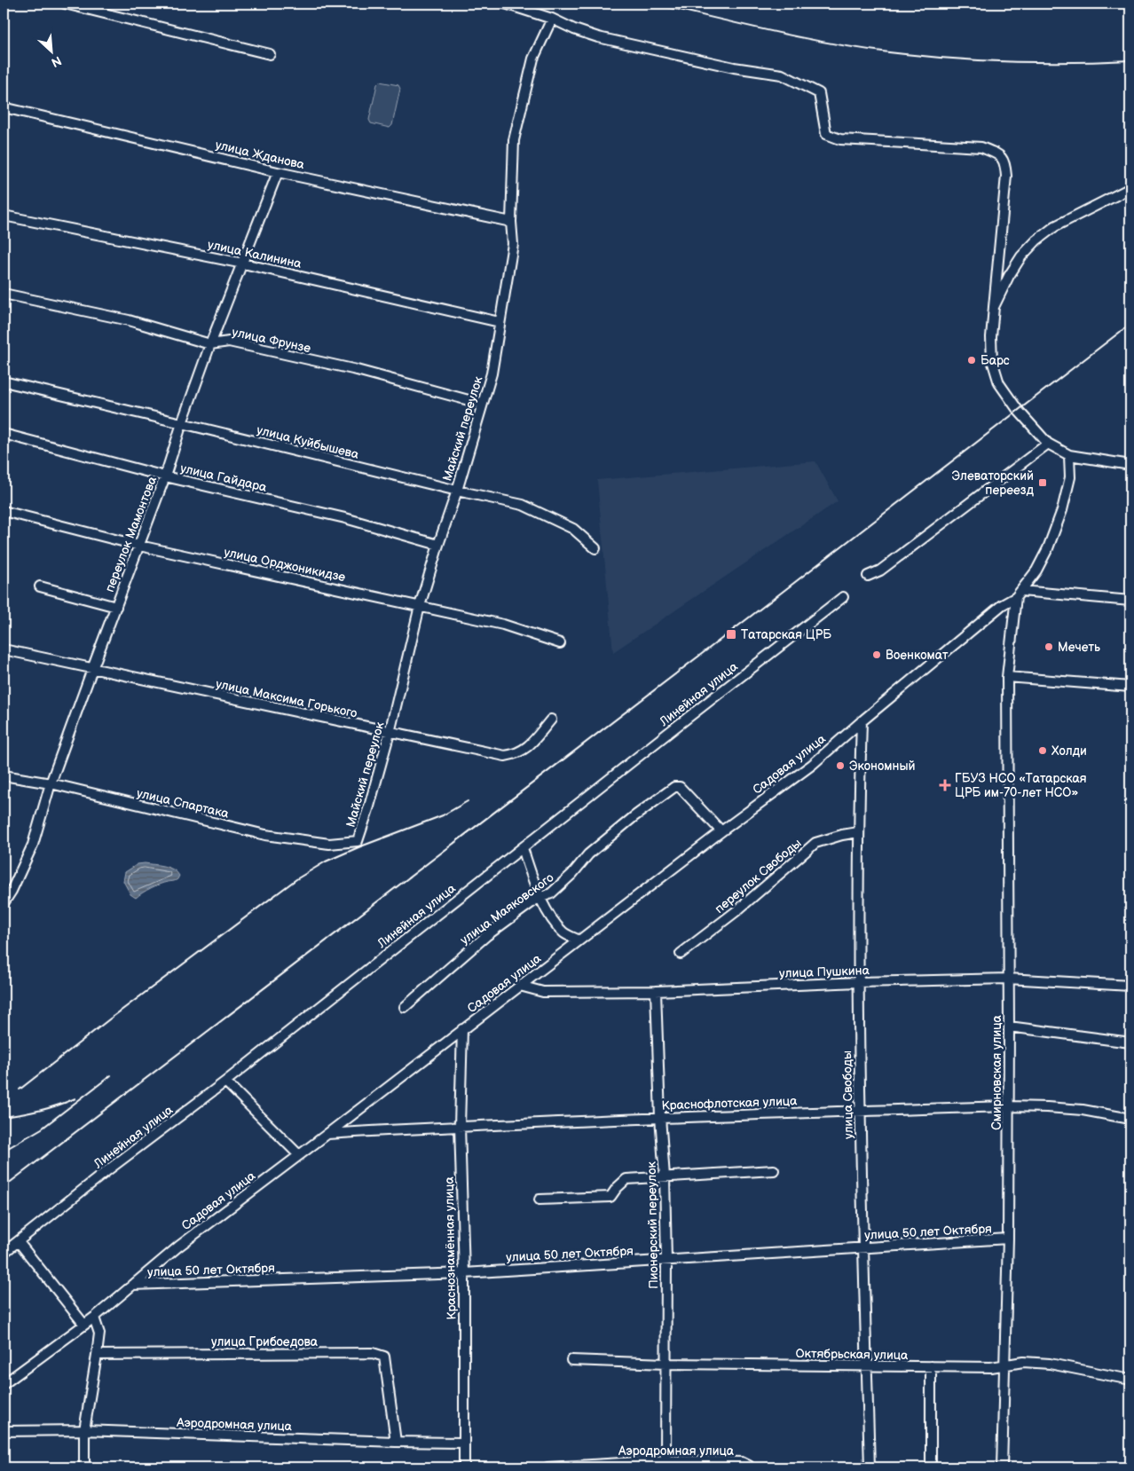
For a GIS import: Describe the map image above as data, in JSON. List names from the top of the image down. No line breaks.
{"streets":{"street":["улица Жданова","улица Калинина","улица Фрунзе","Майский переулок","улица Куйбышева","улица Гайдара","переулок Мамонтова","улица Орджоникидзе","Линейная улица","улица Максима Горького","Садовая улица","улица Спартака","переулок Свободы","улица Маяковского","улица Пушкина","Смирновская улица","улица Свободы","Краснофлотская улица","Пионерский переулок","улица 50 лет Октября","Краснознамённая улица","улица Грибоедова","Октябрьская улица","Аэродромная улица"]},"crossings":[["улица Жданова","Майский переулок"],["улица Жданова","переулок Мамонтова"],["улица Калинина","Майский переулок"],["улица Калинина","переулок Мамонтова"],["улица Фрунзе","Майский переулок"],["улица Фрунзе","переулок Мамонтова"],["Майский переулок","улица Куйбышева"],["Майский переулок","улица Гайдара"],["Майский переулок","улица Орджоникидзе"],["Майский переулок","улица Максима Горького"],["Майский переулок","улица Спартака"],["улица Куйбышева","переулок Мамонтова"],["улица Гайдара","переулок Мамонтова"],["переулок Мамонтова","улица Орджоникидзе"],["переулок Мамонтова","улица Максима Горького"],["переулок Мамонтова","улица Спартака"],["Садовая улица","улица Маяковского"],["Садовая улица","улица Пушкина"],["Садовая улица","Смирновская улица"],["Садовая улица","улица Свободы"],["Садовая улица","Краснофлотская улица"],["Садовая улица","улица 50 лет Октября"],["Садовая улица","Краснознамённая улица"],["переулок Свободы","улица Свободы"],["улица Пушкина","Смирновская улица"],["улица Пушкина","улица Свободы"],["улица Пушкина","Пионерский переулок"],["Смирновская улица","Краснофлотская улица"],["Смирновская улица","улица 50 лет Октября"],["Смирновская улица","Октябрьская улица"],["улица Свободы","Краснофлотская улица"],["улица Свободы","улица 50 лет Октября"],["улица Свободы","Октябрьская улица"],["Краснофлотская улица","Пионерский переулок"],["Краснофлотская улица","Краснознамённая улица"],["Пионерский переулок","улица 50 лет Октября"],["Пионерский переулок","Октябрьская улица"],["Пионерский переулок","Аэродромная улица"],["улица 50 лет Октября","Краснознамённая улица"],["Краснознамённая улица","Аэродромная улица"],["улица Грибоедова","Аэродромная улица"]],"places":{"other":["Барс","Мечеть","Военкомат","Холди","Экономный"],"transit":["Элеваторский переезд","Татарская ЦРБ"],"health":["ГБУЗ НСО «Татарская ЦРБ им-70-лет НСО»"]},"north":"bottom right"}
